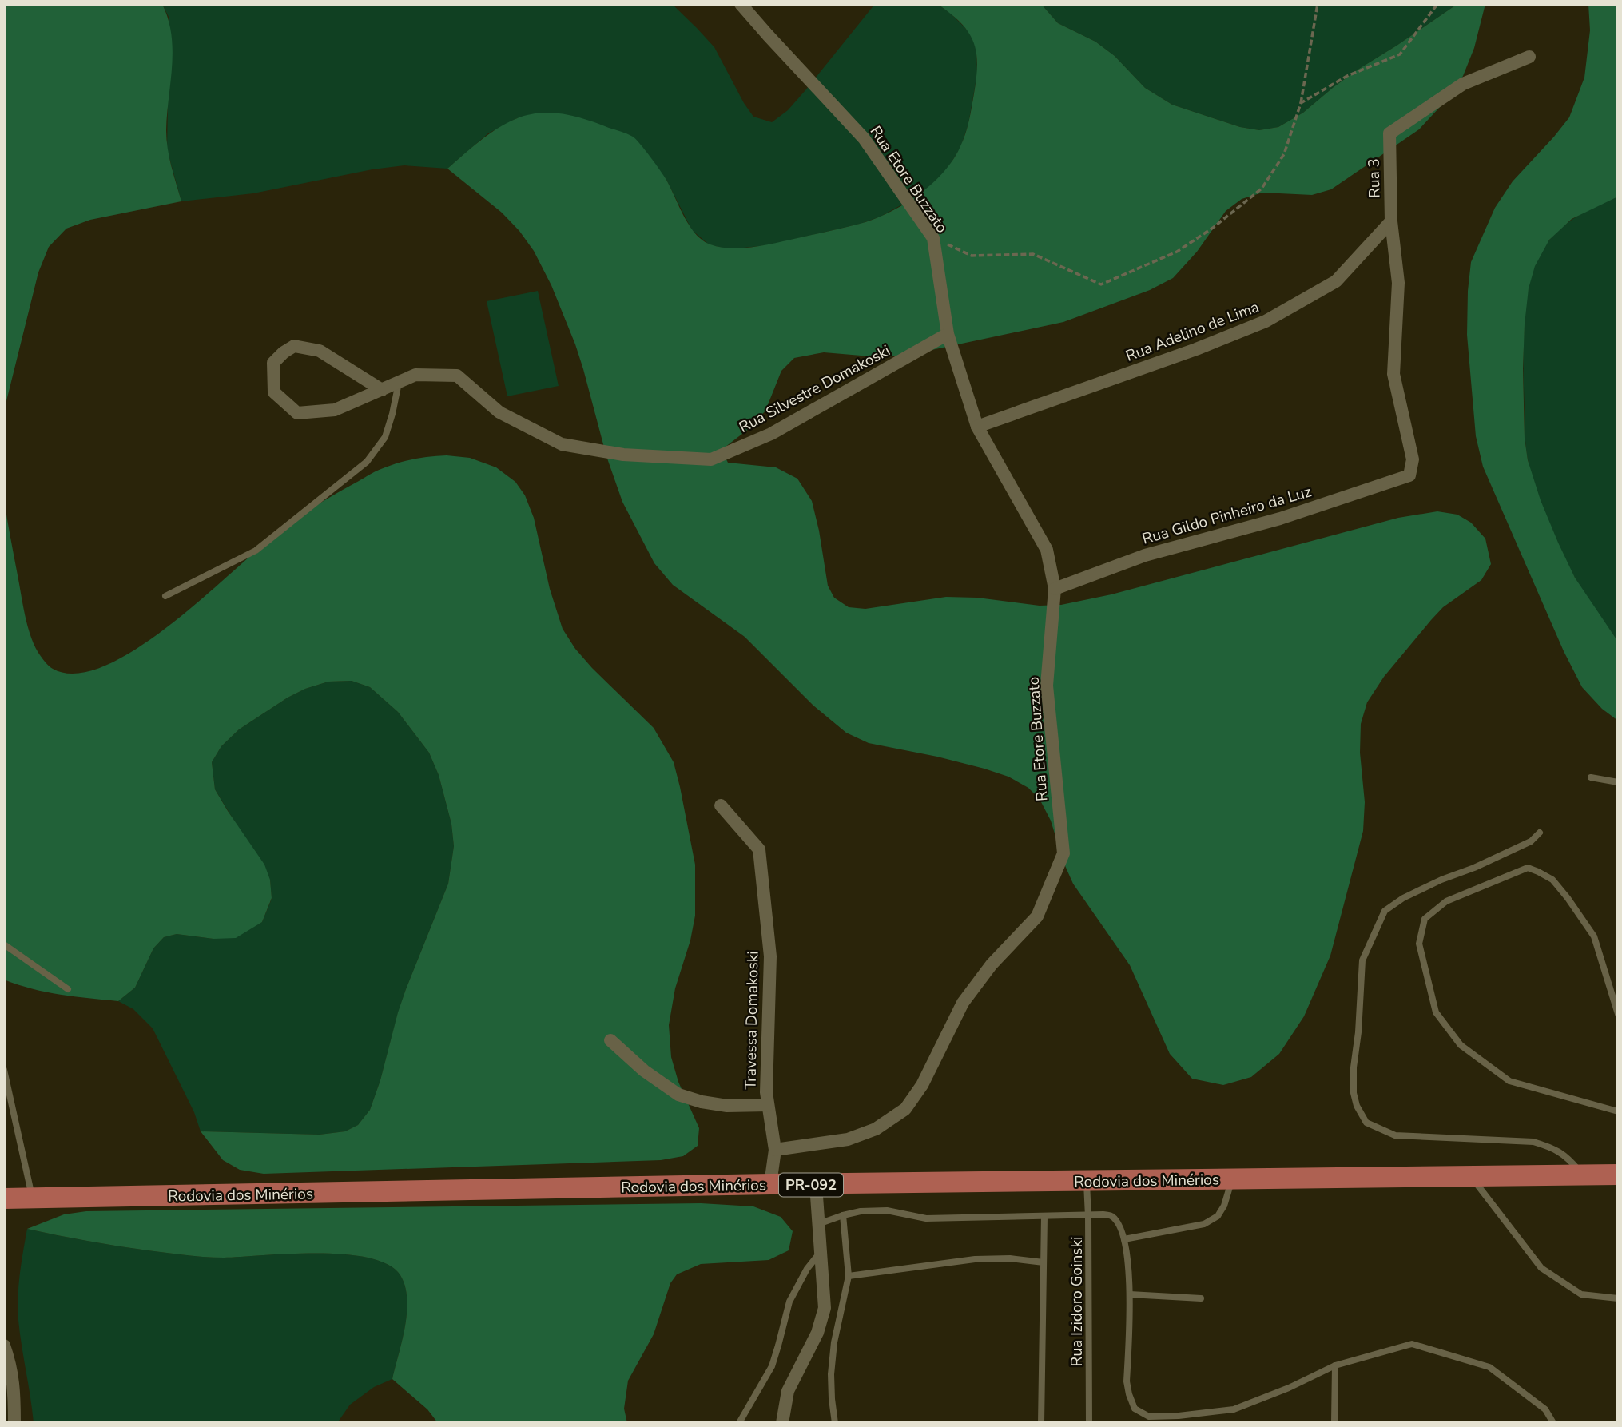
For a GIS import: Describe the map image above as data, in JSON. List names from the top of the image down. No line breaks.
{"streets":{"main road":["Rodovia dos Minérios","PR-092"],"street":["Rua 3","Rua Etore Buzzato","Rua Adelino de Lima","Rua Silvestre Domakoski","Rua Gildo Pinheiro da Luz","Travessa Domakoski"],"lane":["Rua Izidoro Goinski"]},"crossings":[["Rua 3","Rua Adelino de Lima"],["Rua 3","Rua Gildo Pinheiro da Luz"],["Rua Etore Buzzato","Rua Adelino de Lima"],["Rua Etore Buzzato","Rua Silvestre Domakoski"],["Rua Etore Buzzato","Rua Gildo Pinheiro da Luz"],["Rua Etore Buzzato","Travessa Domakoski"],["Rodovia dos Minérios","Rua Izidoro Goinski"]]}
